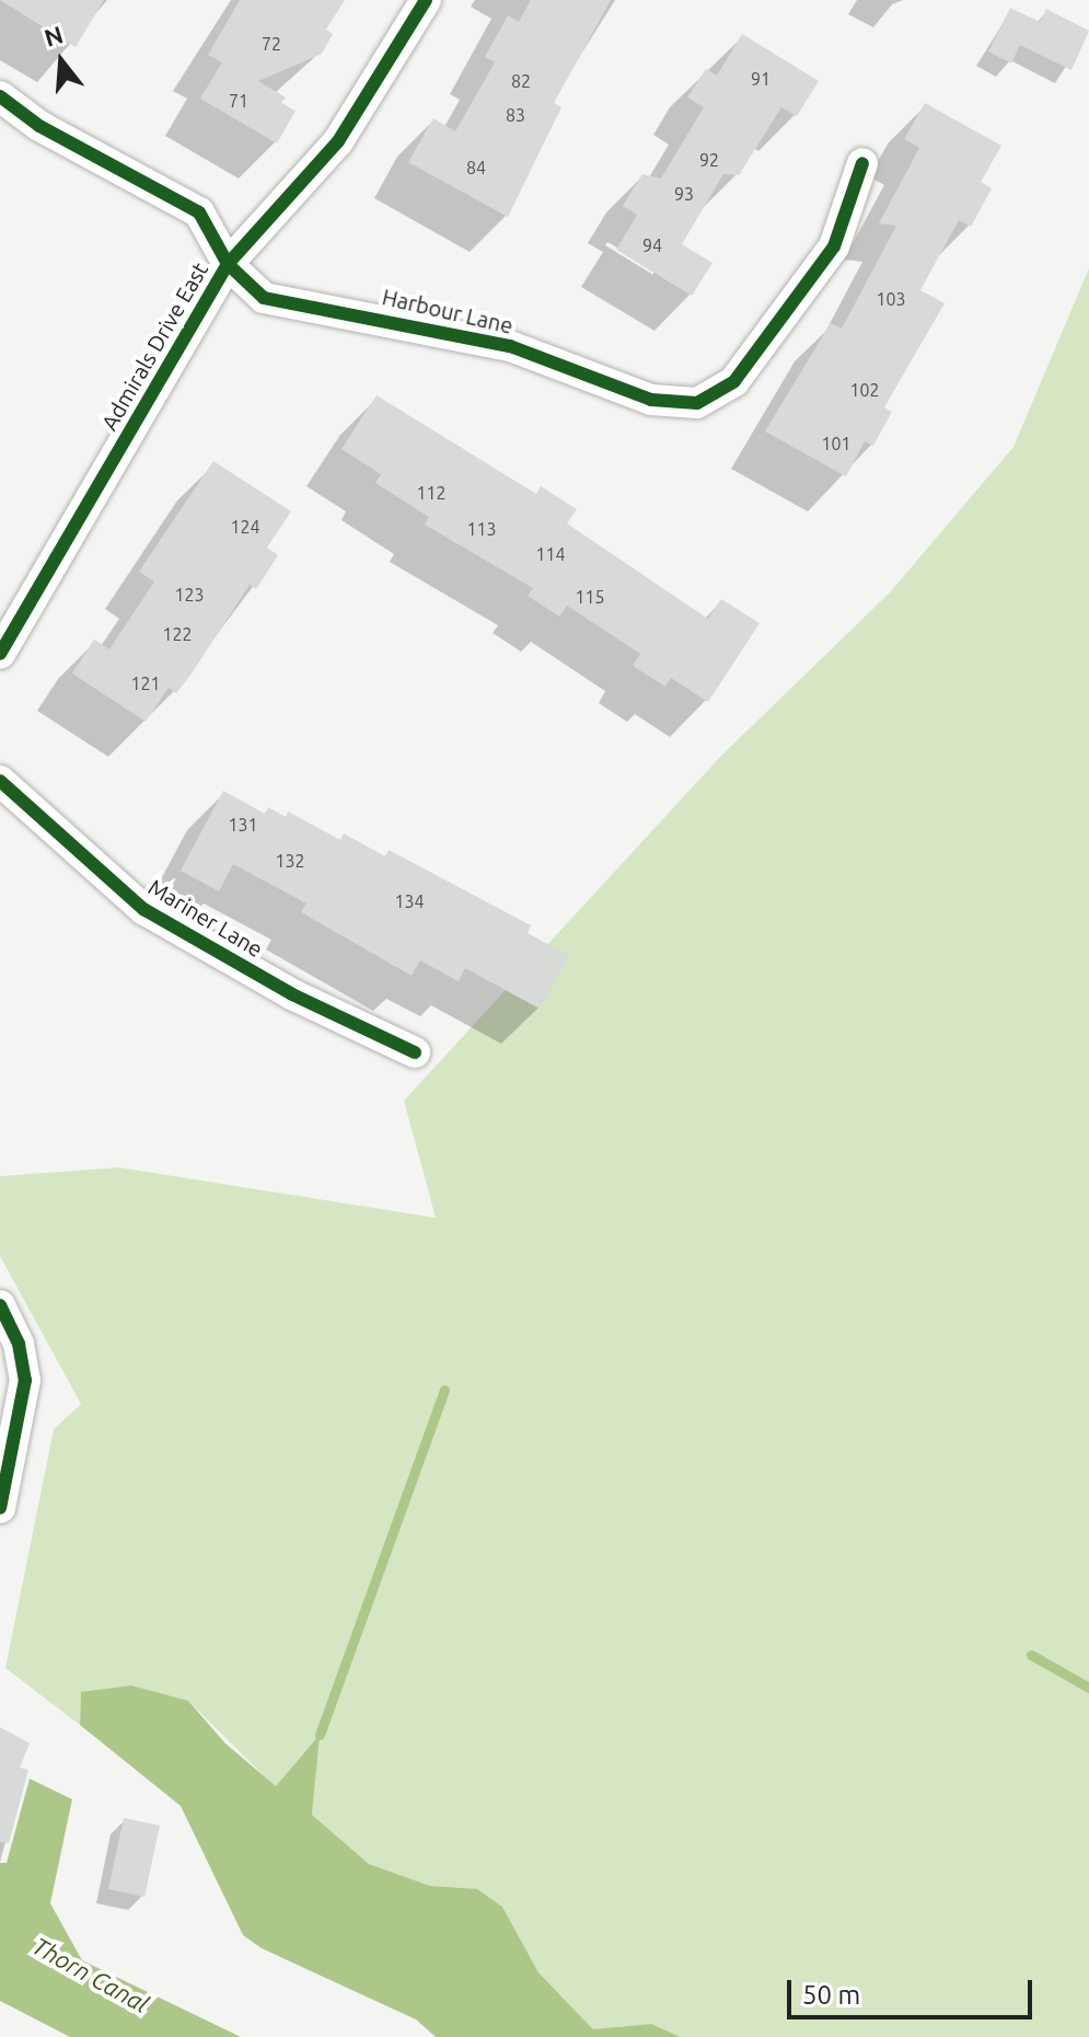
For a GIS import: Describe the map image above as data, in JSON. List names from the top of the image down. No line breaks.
{"streets":{"street":["Harbour Lane","Admirals Drive East","Mariner Lane"]},"crossings":[["Harbour Lane","Admirals Drive East"]],"water":["Thorn Canal"],"house_numbers":["72","91","82","71","83","92","84","93","94","103","102","101","112","124","113","114","123","115","122","121","131","132","134"],"scale_bar":"50 m","north":"top"}
